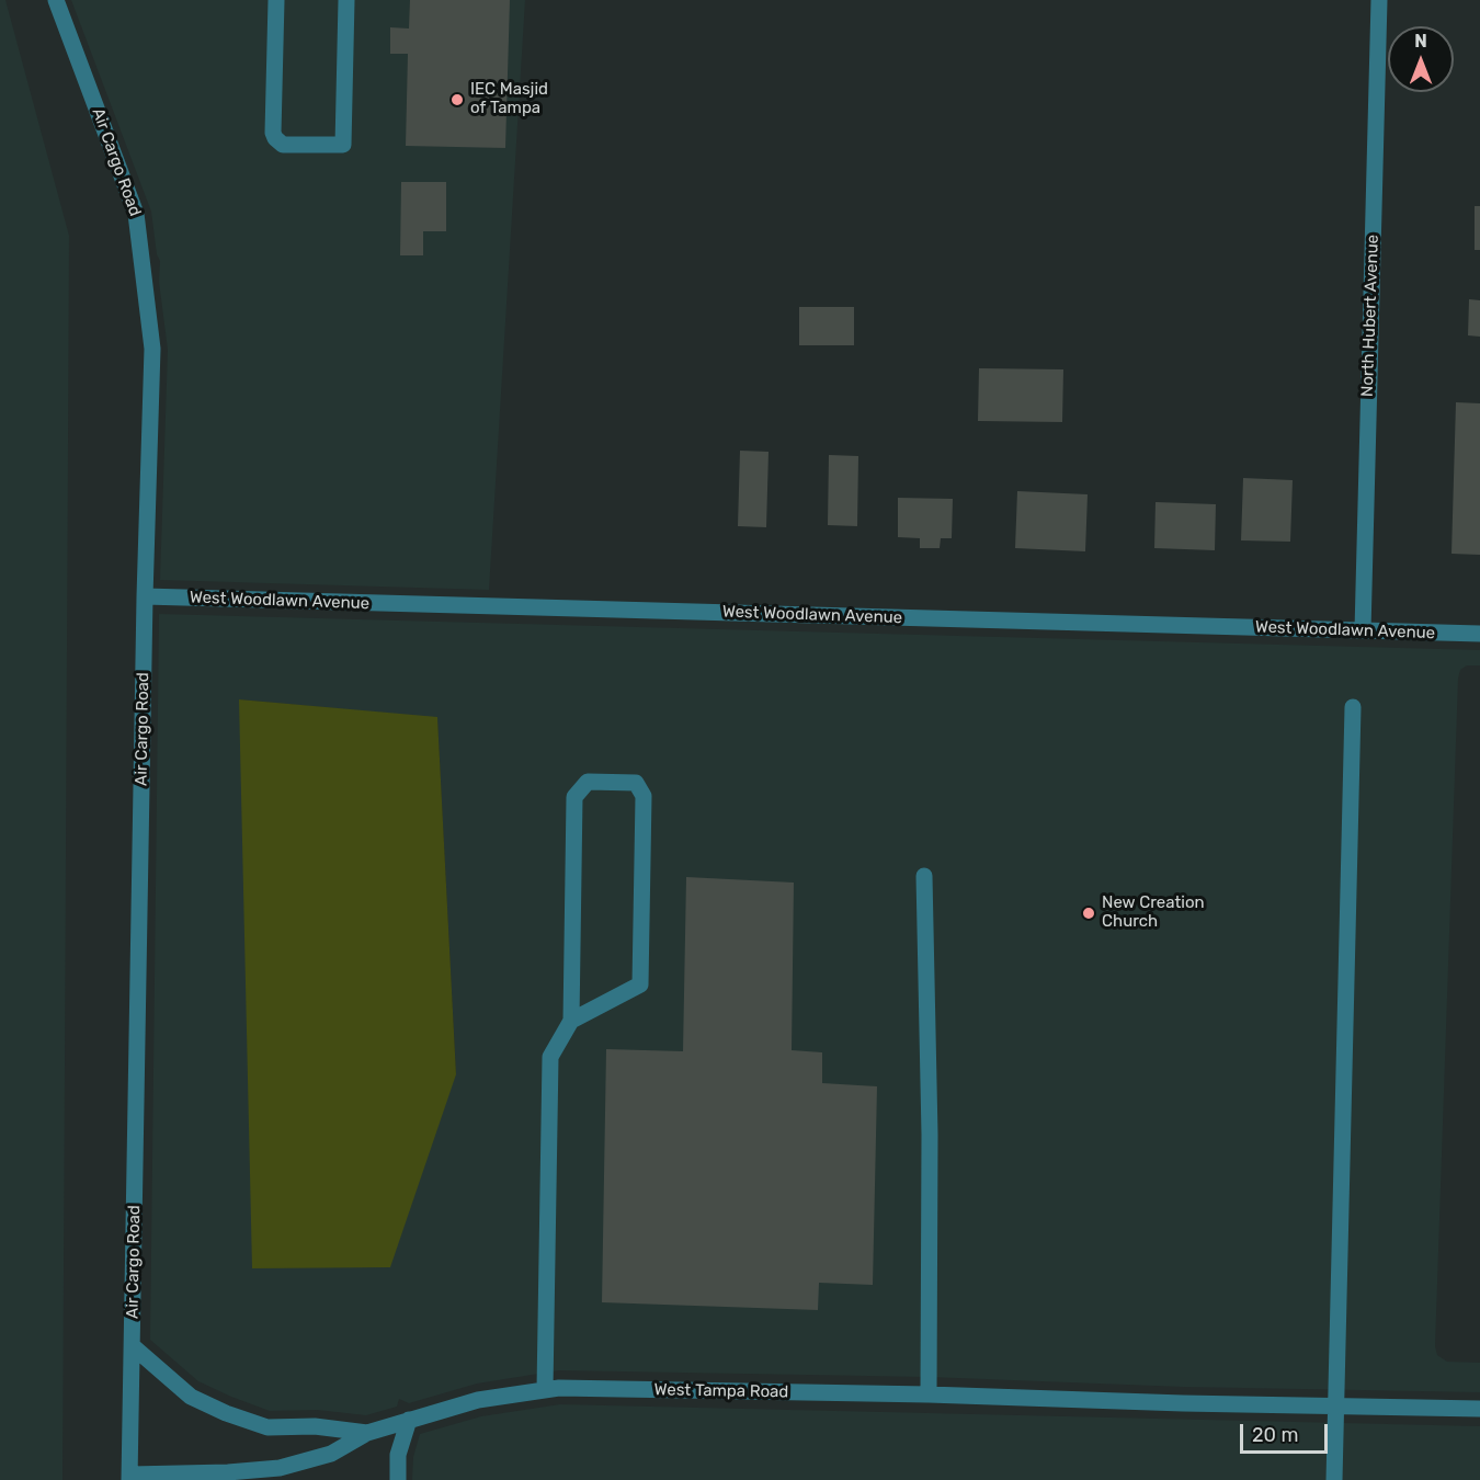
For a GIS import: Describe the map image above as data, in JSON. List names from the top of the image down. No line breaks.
{"streets":{"street":["Air Cargo Road","North Hubert Avenue","West Woodlawn Avenue","West Tampa Road"]},"crossings":[["Air Cargo Road","West Woodlawn Avenue"],["Air Cargo Road","West Tampa Road"],["North Hubert Avenue","West Woodlawn Avenue"]],"places":["IEC Masjid of Tampa","New Creation Church"],"scale_bar":"20 m","north":"top"}
